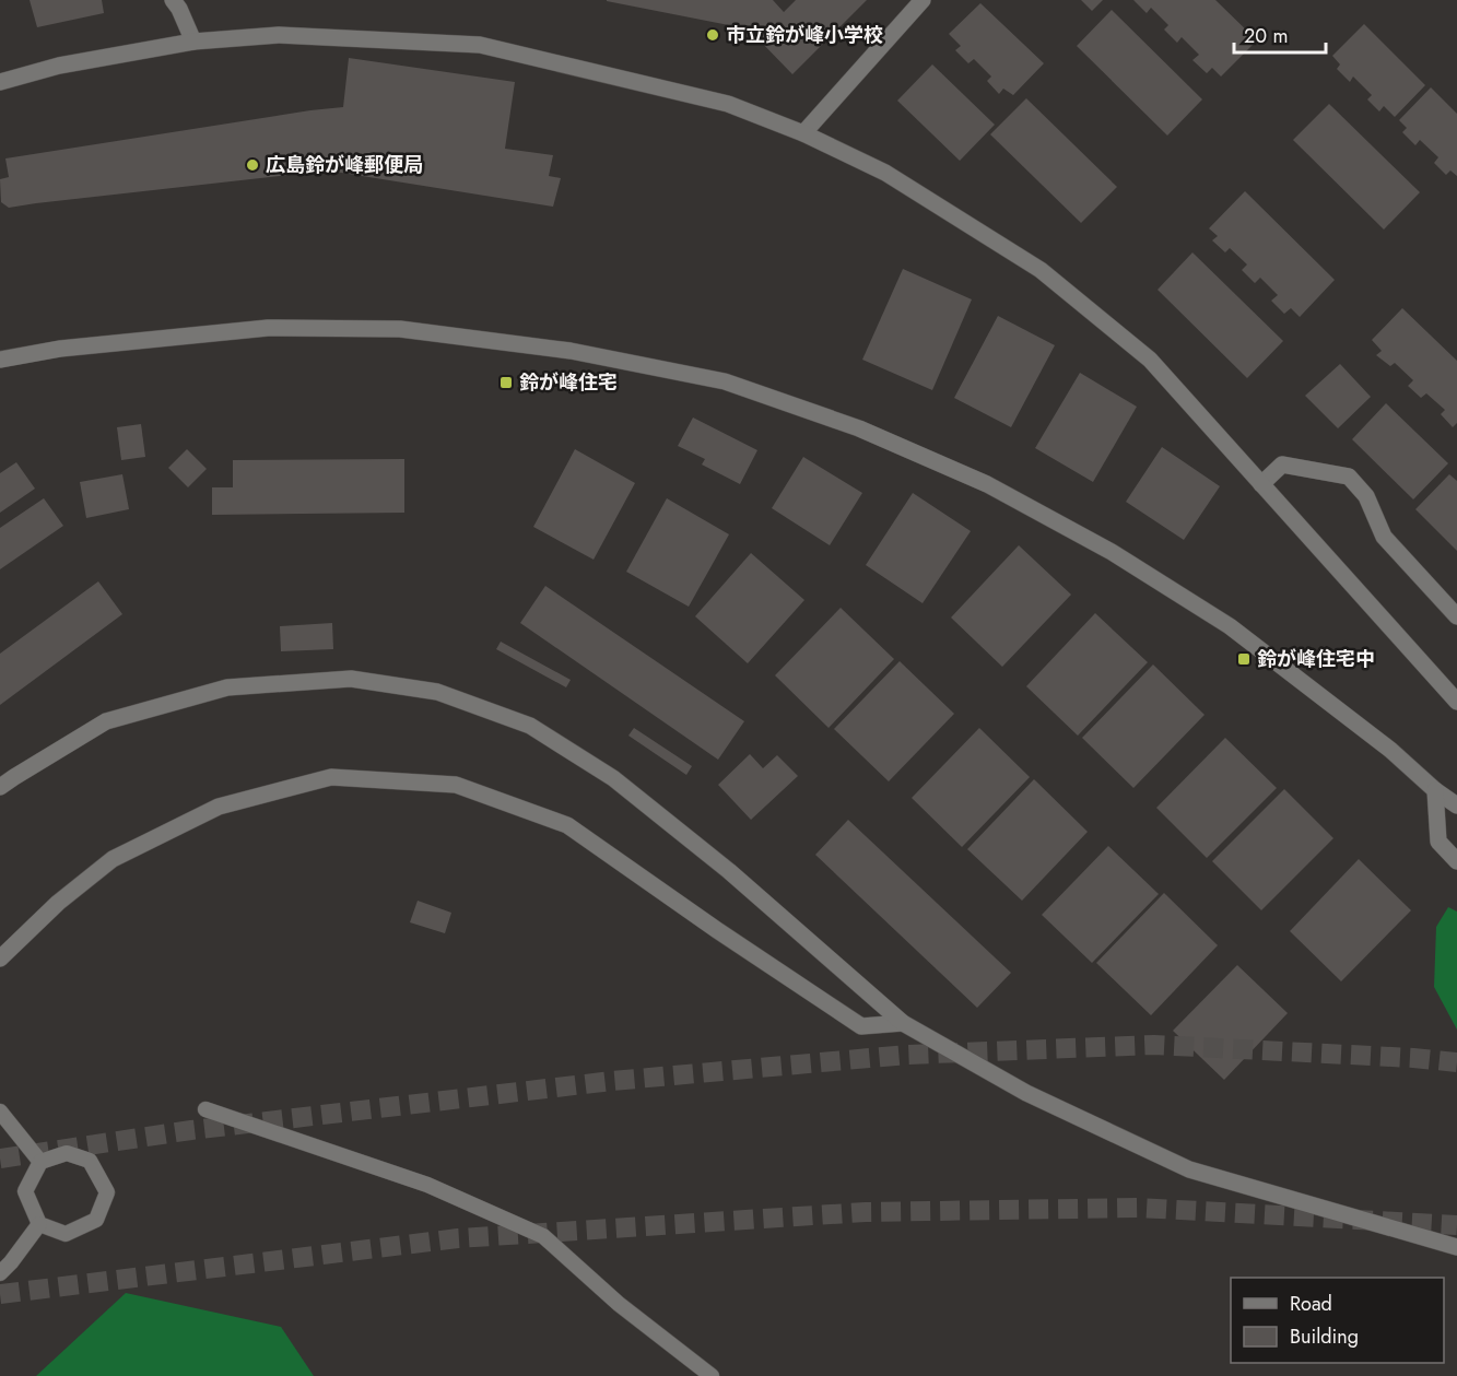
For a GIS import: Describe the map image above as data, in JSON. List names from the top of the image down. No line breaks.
{"places":{"other":["市立鈴が峰小学校","広島鈴が峰郵便局"],"transit":["鈴が峰住宅","鈴が峰住宅中"]},"legend":["Road","Building"],"scale_bar":"20 m"}
